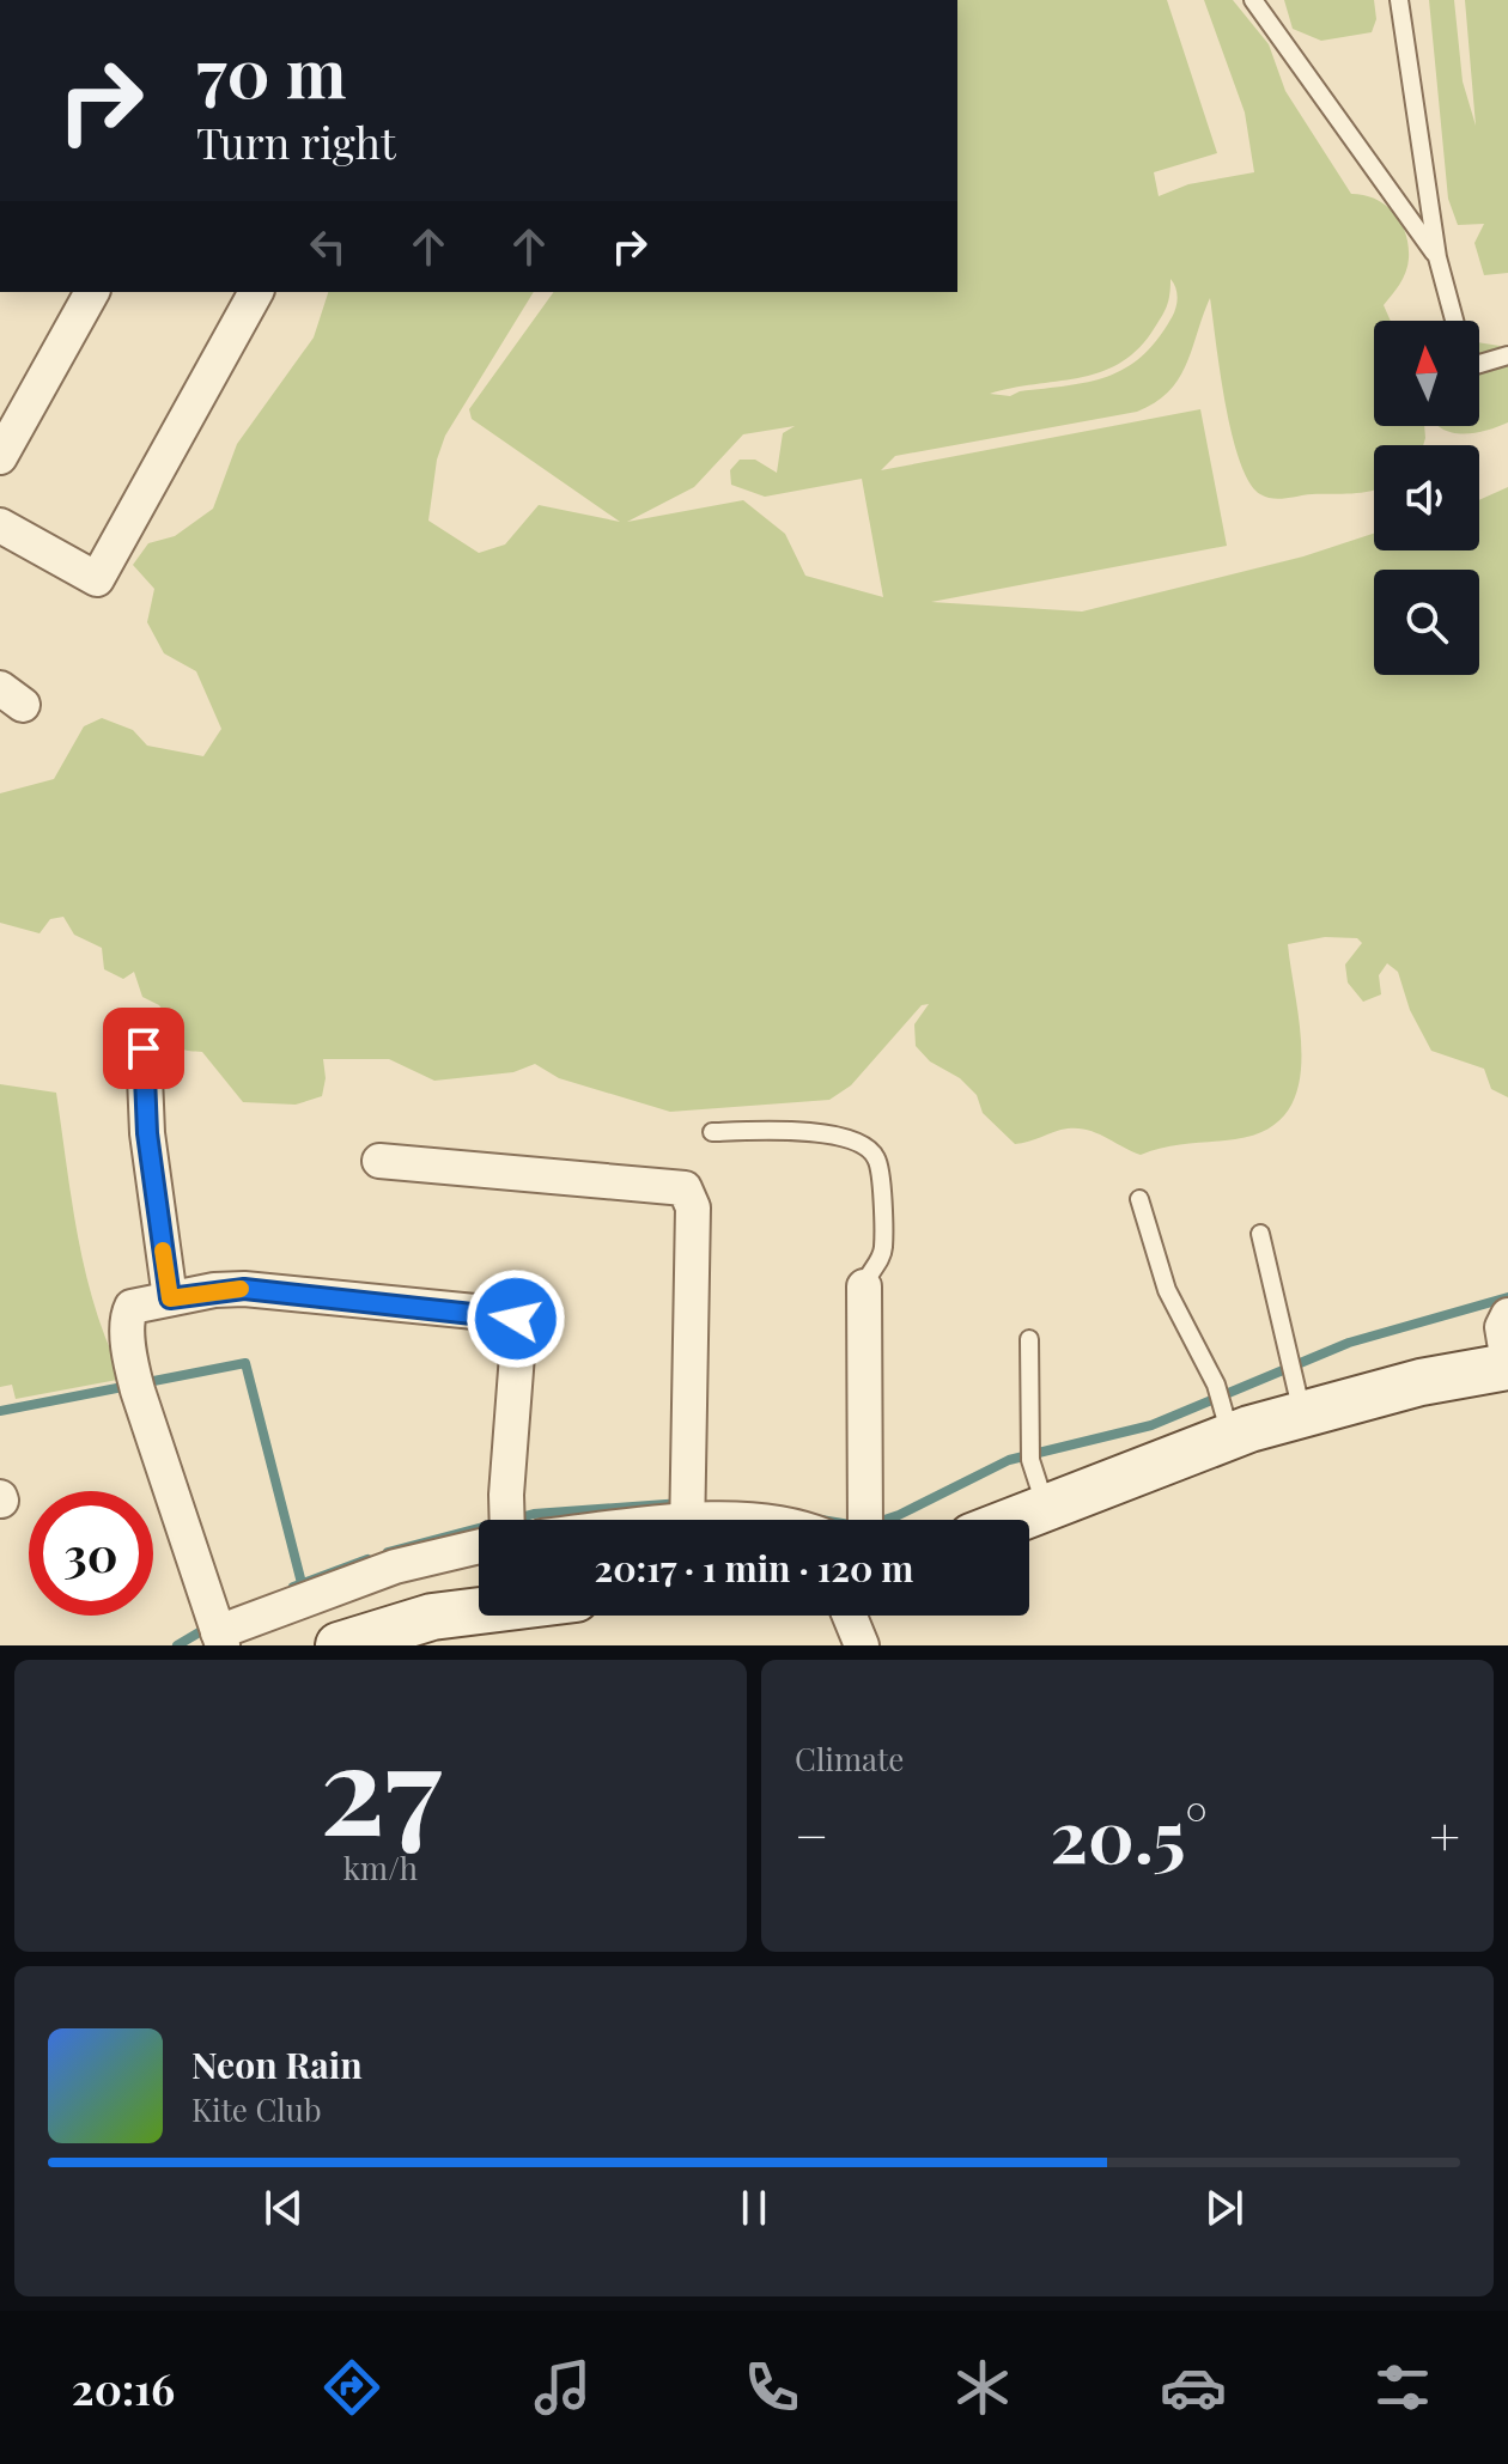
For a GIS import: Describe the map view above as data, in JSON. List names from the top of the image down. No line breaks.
{"north":"top","page":{"turn":["70 m","Turn right"],"limit":"30","trip":"20:17 · 1 min · 120 m","tile":[["27","km/h"],"Climate"],"heat":["−","20.5°","+"],"song":["Neon Rain","Kite Club"],"tabs":"20:16"}}
